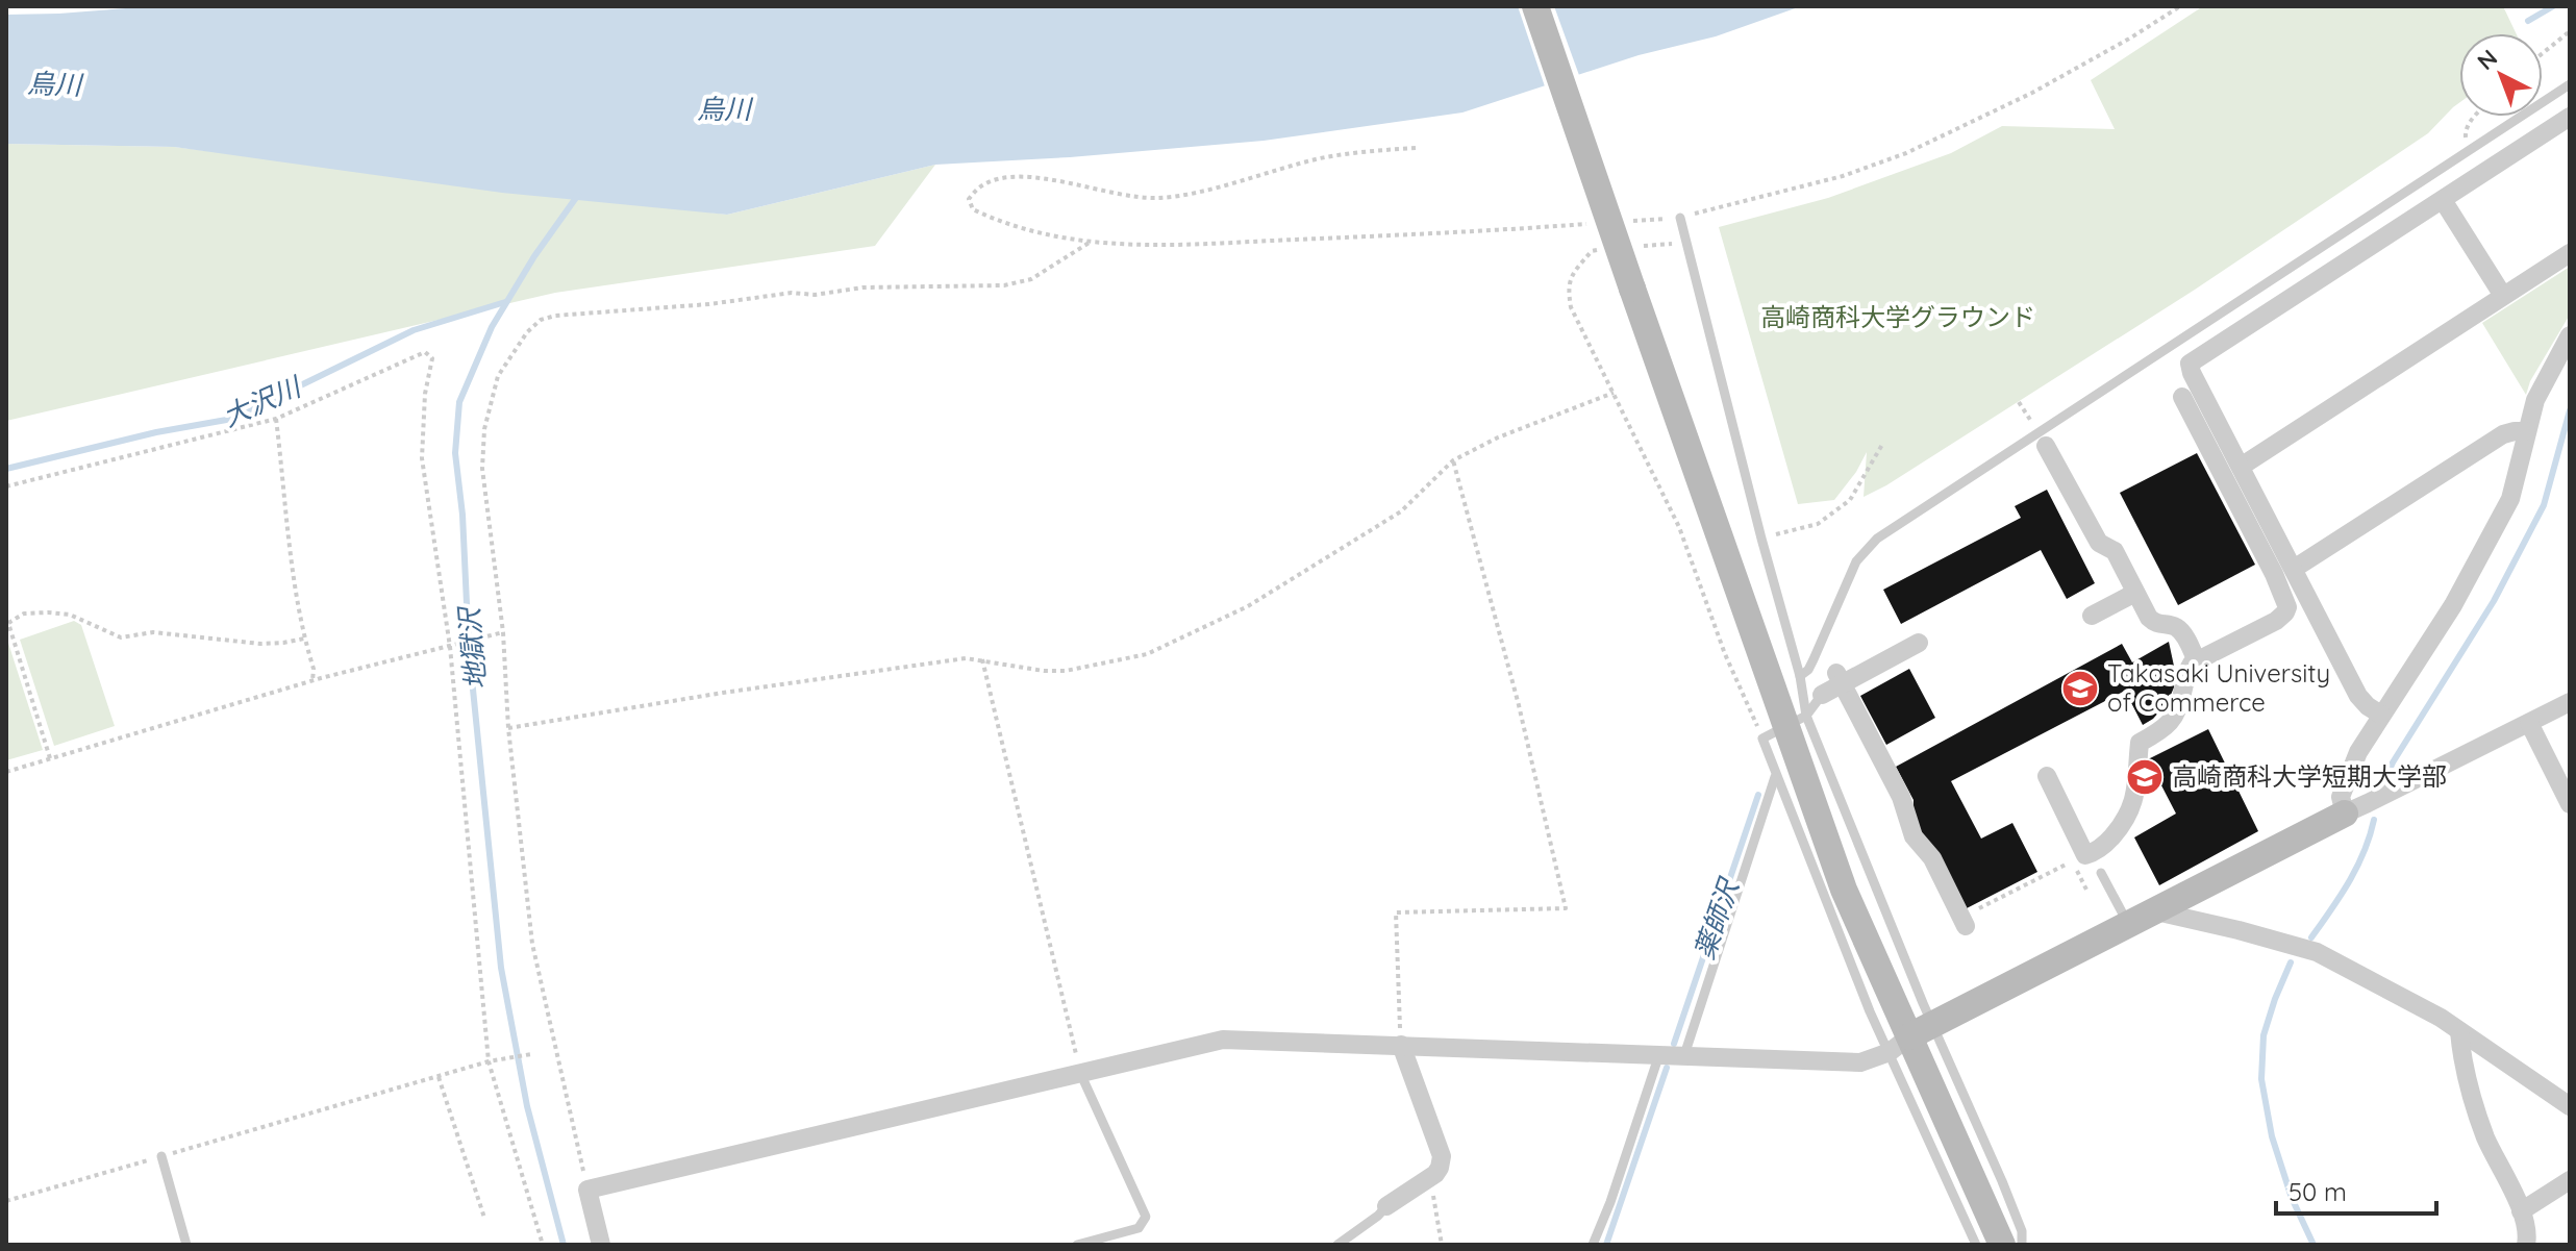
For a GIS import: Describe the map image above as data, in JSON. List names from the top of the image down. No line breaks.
{"water":["烏川","大沢川","地獄沢","薬師沢"],"parks":["高崎商科大学グラウンド"],"places":{"school or university":["Takasaki University of Commerce","高崎商科大学短期大学部"]},"scale_bar":"50 m","north":"top left"}
